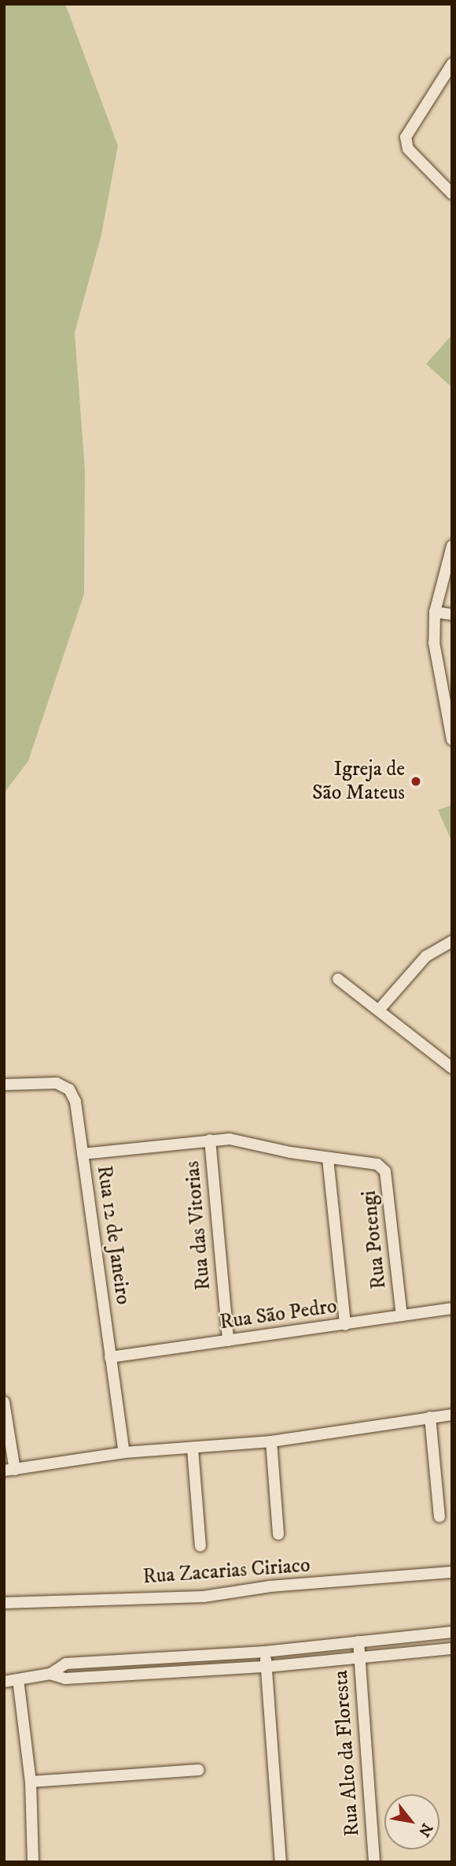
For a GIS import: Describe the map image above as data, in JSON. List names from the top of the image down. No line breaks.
{"streets":{"street":["Rua das Vitorias","Rua 12 de Janeiro","Rua Potengi","Rua São Pedro","Rua Zacarias Ciriaco","Rua Alto da Floresta"]},"crossings":[["Rua das Vitorias","Rua São Pedro"],["Rua 12 de Janeiro","Rua São Pedro"],["Rua Potengi","Rua São Pedro"]],"places":["Igreja de São Mateus"],"north":"bottom right"}
